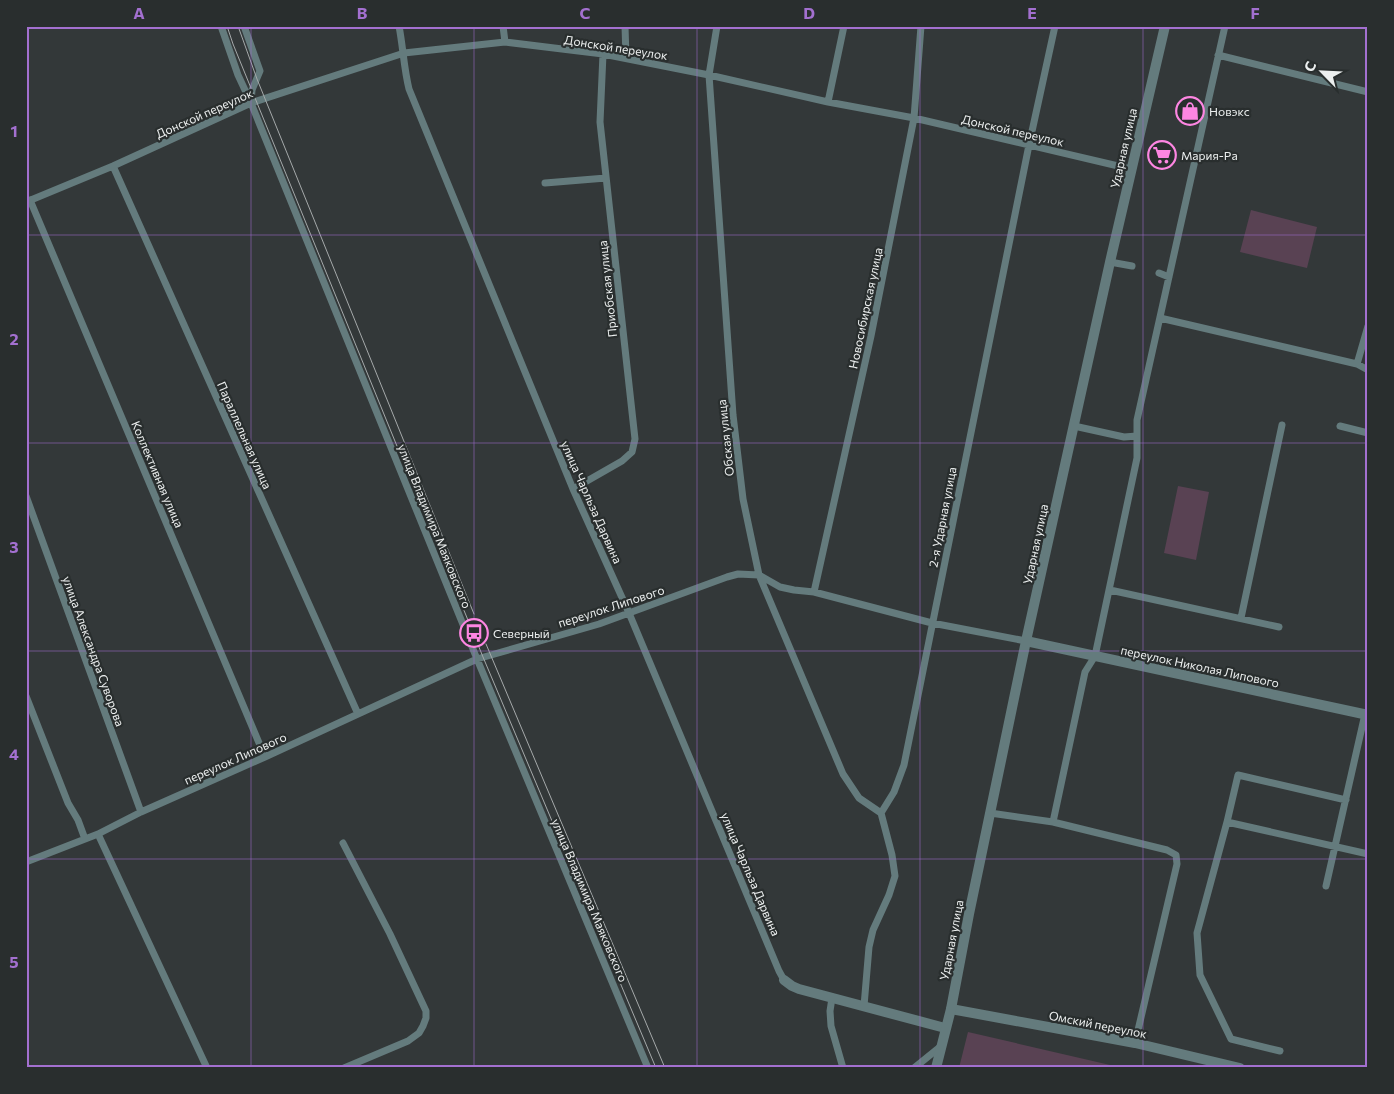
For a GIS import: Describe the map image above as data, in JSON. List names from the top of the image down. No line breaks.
{"streets":{"street":["Ударная улица","переулок Николая Липового","Омский переулок"],"lane":["Донской переулок","Приобская улица","Новосибирская улица","Параллельная улица","Обская улица","Коллективная улица","улица Чарльза Дарвина","2-я Ударная улица","улица Владимира Маяковского","переулок Липового","улица Александра Суворова"]},"crossings":[["Донской переулок","Ударная улица"],["Донской переулок","Приобская улица"],["Донской переулок","Новосибирская улица"],["Донской переулок","Параллельная улица"],["Донской переулок","Обская улица"],["Донской переулок","Коллективная улица"],["Донской переулок","улица Чарльза Дарвина"],["Донской переулок","2-я Ударная улица"],["Донской переулок","улица Владимира Маяковского"],["Ударная улица","переулок Липового"],["Ударная улица","переулок Николая Липового"],["Ударная улица","Омский переулок"],["Приобская улица","улица Чарльза Дарвина"],["Новосибирская улица","переулок Липового"],["Параллельная улица","переулок Липового"],["Обская улица","2-я Ударная улица"],["Обская улица","переулок Липового"],["Коллективная улица","переулок Липового"],["улица Чарльза Дарвина","переулок Липового"],["2-я Ударная улица","переулок Липового"],["улица Владимира Маяковского","переулок Липового"],["переулок Липового","улица Александра Суворова"],["переулок Липового","переулок Николая Липового"]],"places":{"shop":["Новэкс"],"supermarket":["Мария-Ра"],"bus stop":["Северный"]},"north":"top left","grid":{"columns":["A","B","C","D","E","F"],"rows":["1","2","3","4","5"]}}
